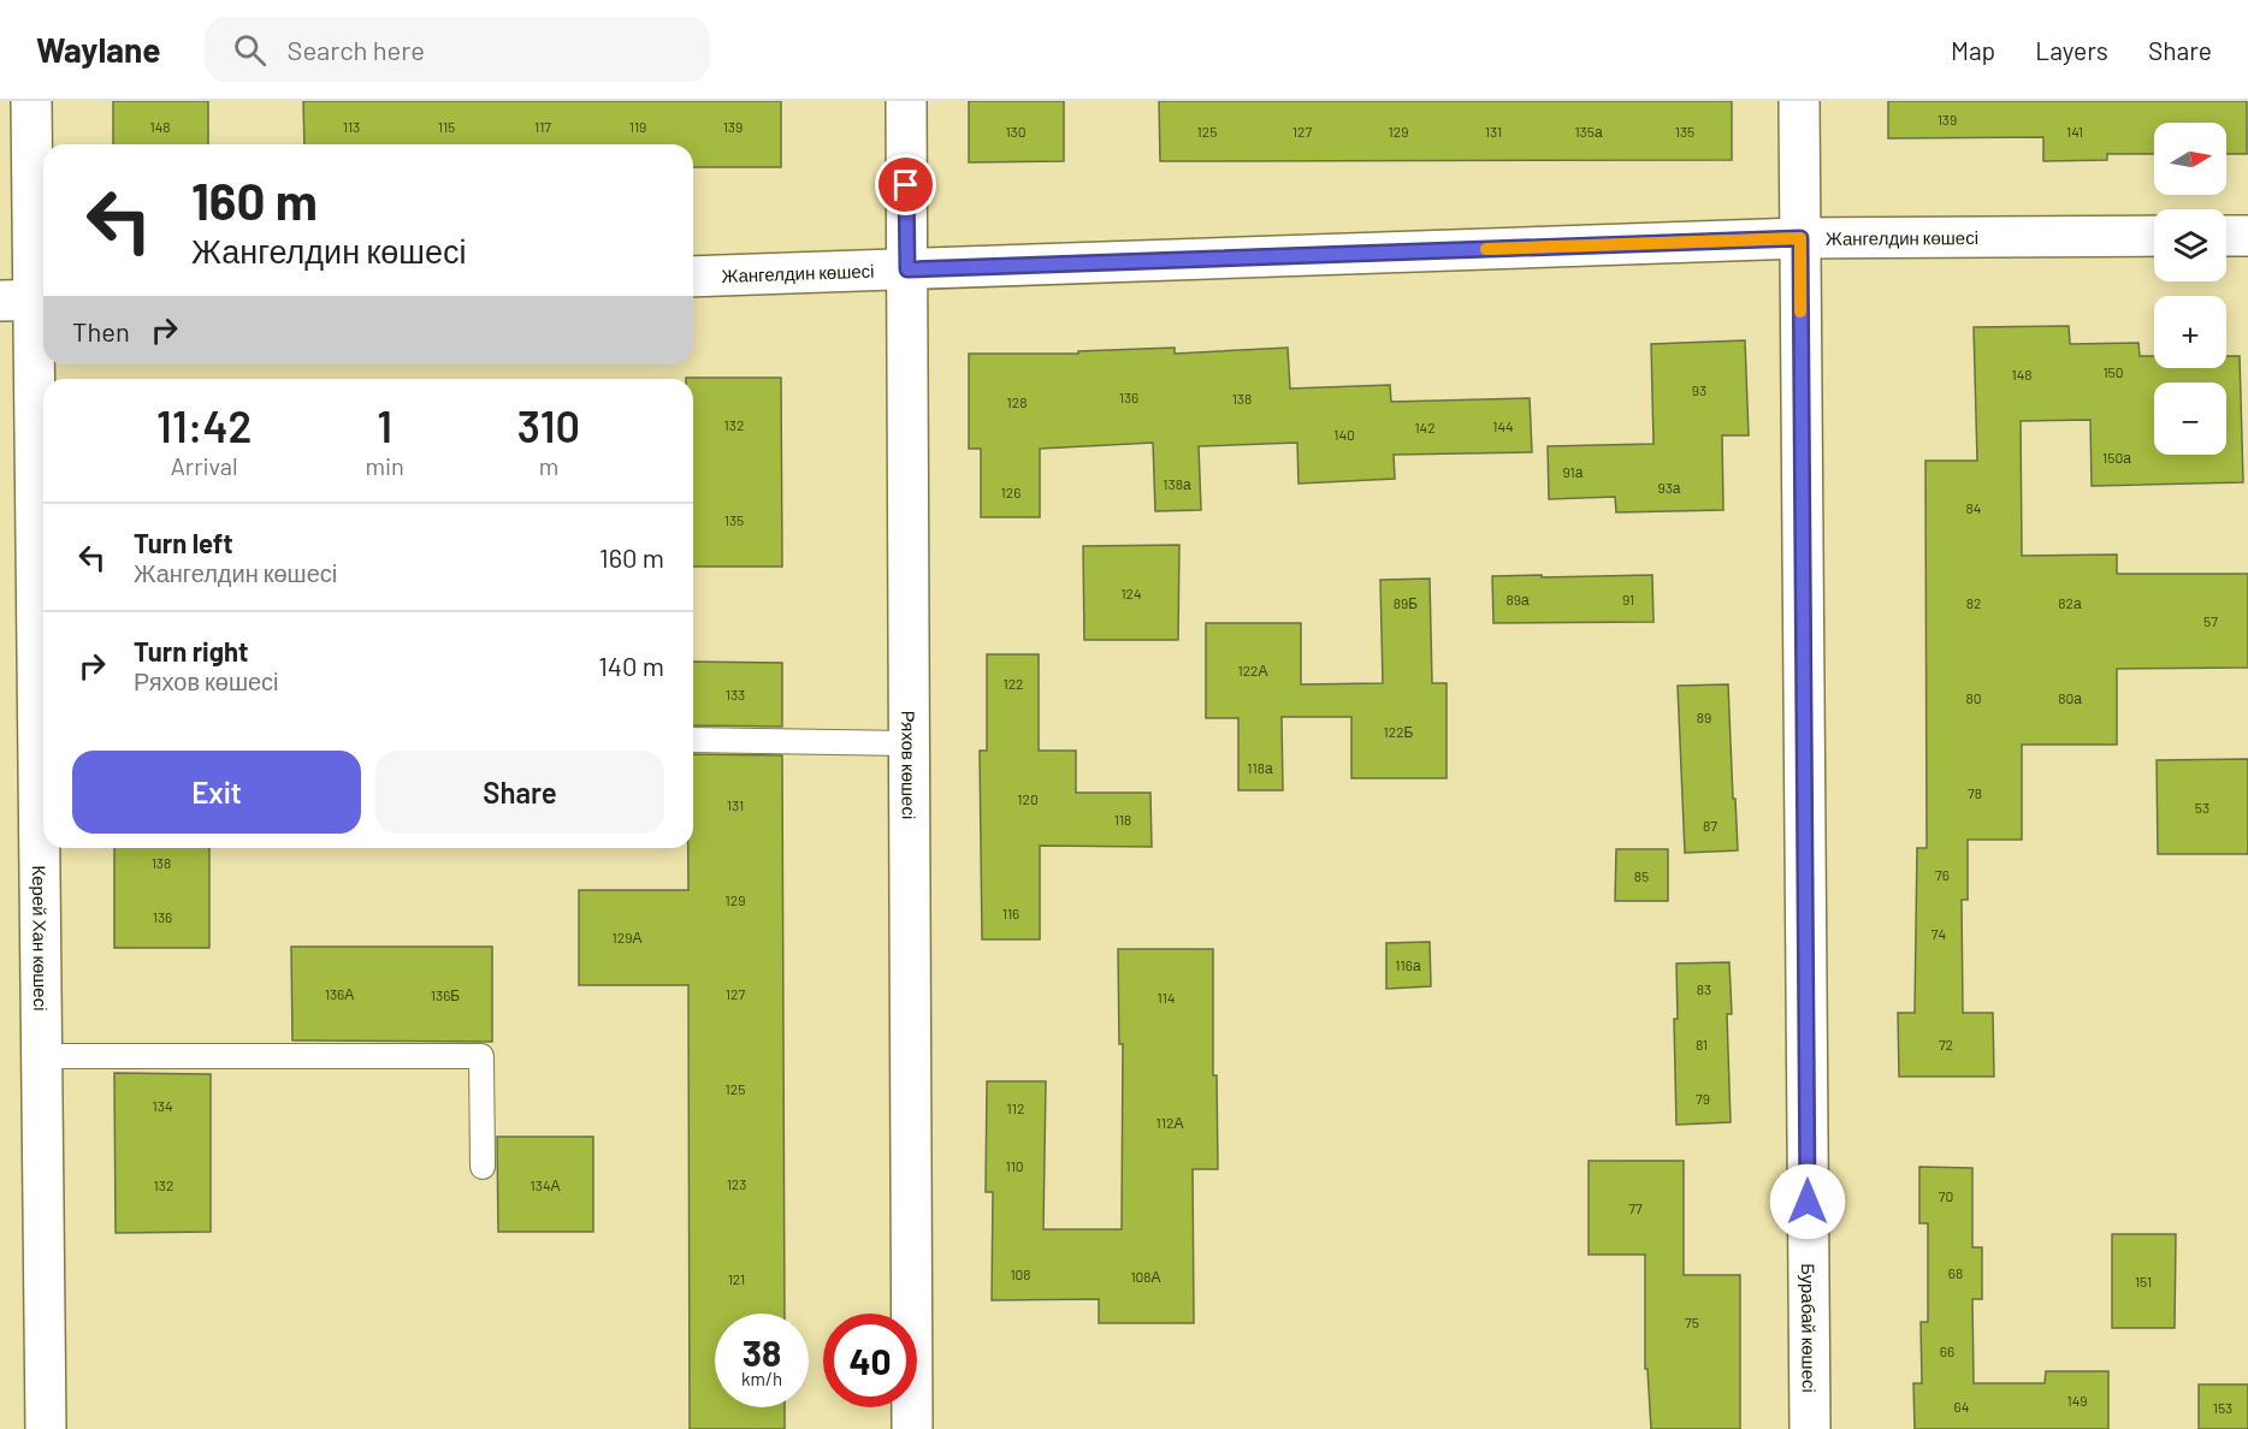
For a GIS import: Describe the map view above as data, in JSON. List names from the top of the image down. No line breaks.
{"streets":{"street":["Жангелдин көшесі","Ряхов көшесі","Керей Хан көшесі","Бурабай көшесі"]},"crossings":[["Жангелдин көшесі","Ряхов көшесі"],["Жангелдин көшесі","Бурабай көшесі"]],"house_numbers":["139","148","113","115","117","119","139","130","125","127","129","131","135а","135","141","150","148","93","136","138","128","132","144","142","140","150а","91а","138а","93а","126","84","135","124","89а","91","89Б","82","82а","57","122А","122","133","80","80а","89","122Б","118а","78","120","131","53","118","87","138","76","85","129","116","136","74","129А","116а","83","136А","127","136Б","114","81","72","125","79","134","112","112А","110","123","132","134А","70","77","68","108","108А","121","151","75","66","149","64","153"],"north":"right","page":{"header":"Waylane","search":"Search here","nav":["Map","Layers","Share"],"map_buttons":["+","−"],"turn":["160 m","Жангелдин көшесі"],"then":"Then","eta":["11:42","Arrival","1","min","310","m"],"list":[{"name":"Turn left","note":"Жангелдин көшесі","value":"160 m"},{"name":"Turn right","note":"Ряхов көшесі","value":"140 m"}],"buttons":["Exit","Share"],"speed":"38 km/h","limit":"40"}}
